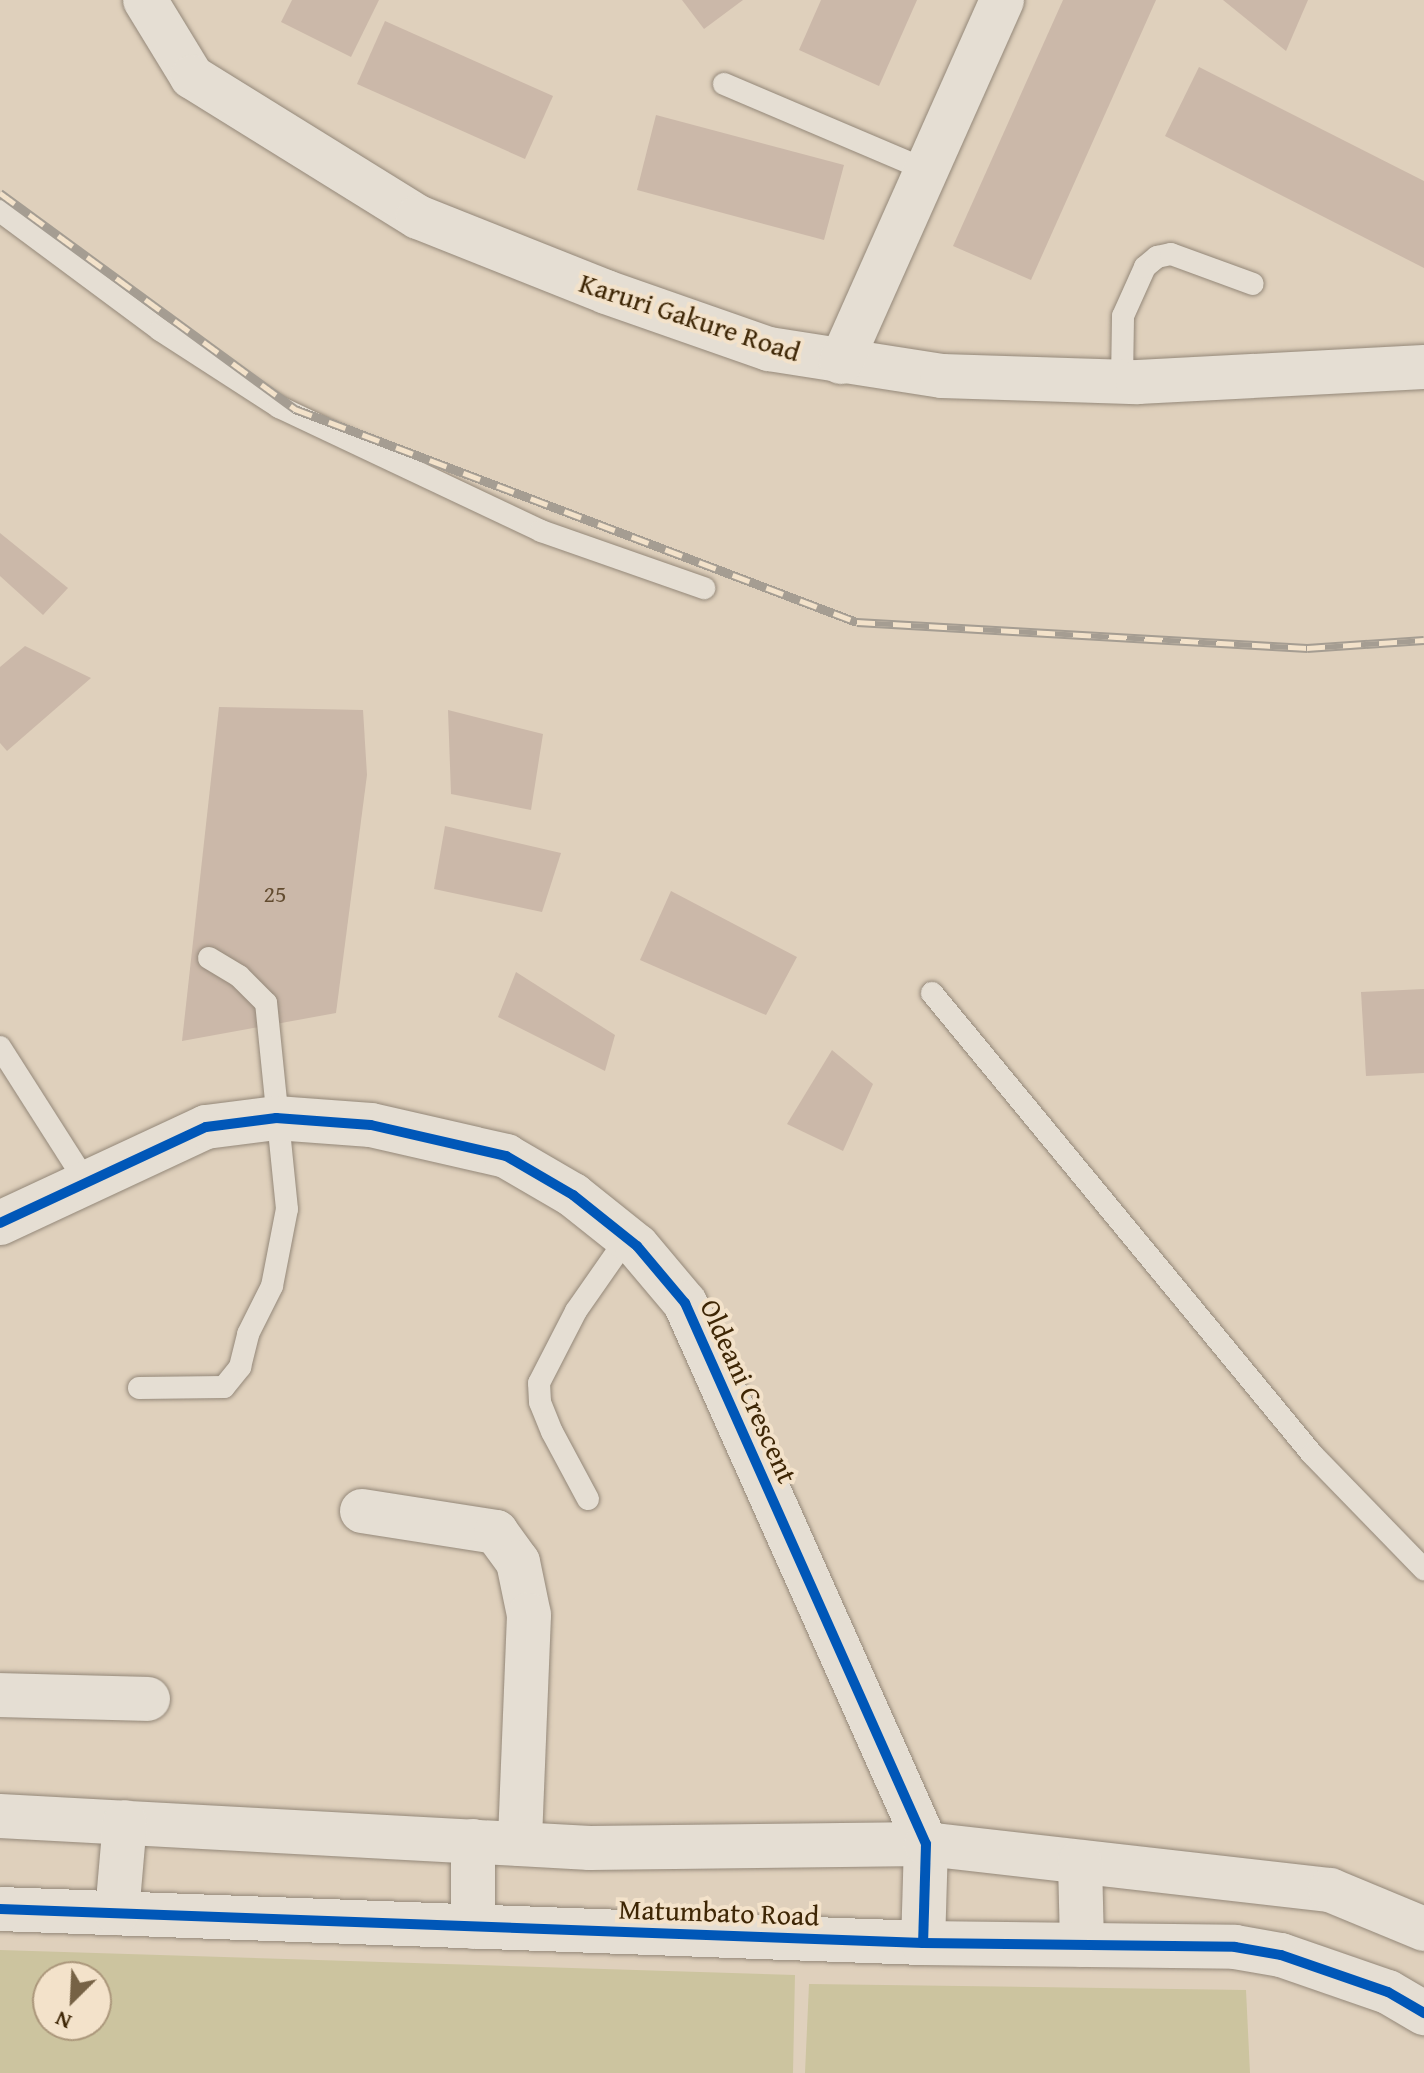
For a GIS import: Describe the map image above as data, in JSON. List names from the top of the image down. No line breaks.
{"streets":{"street":["Karuri Gakure Road","Oldeani Crescent","Matumbato Road"]},"crossings":[["Oldeani Crescent","Matumbato Road"]],"house_numbers":["25"],"north":"bottom left"}
